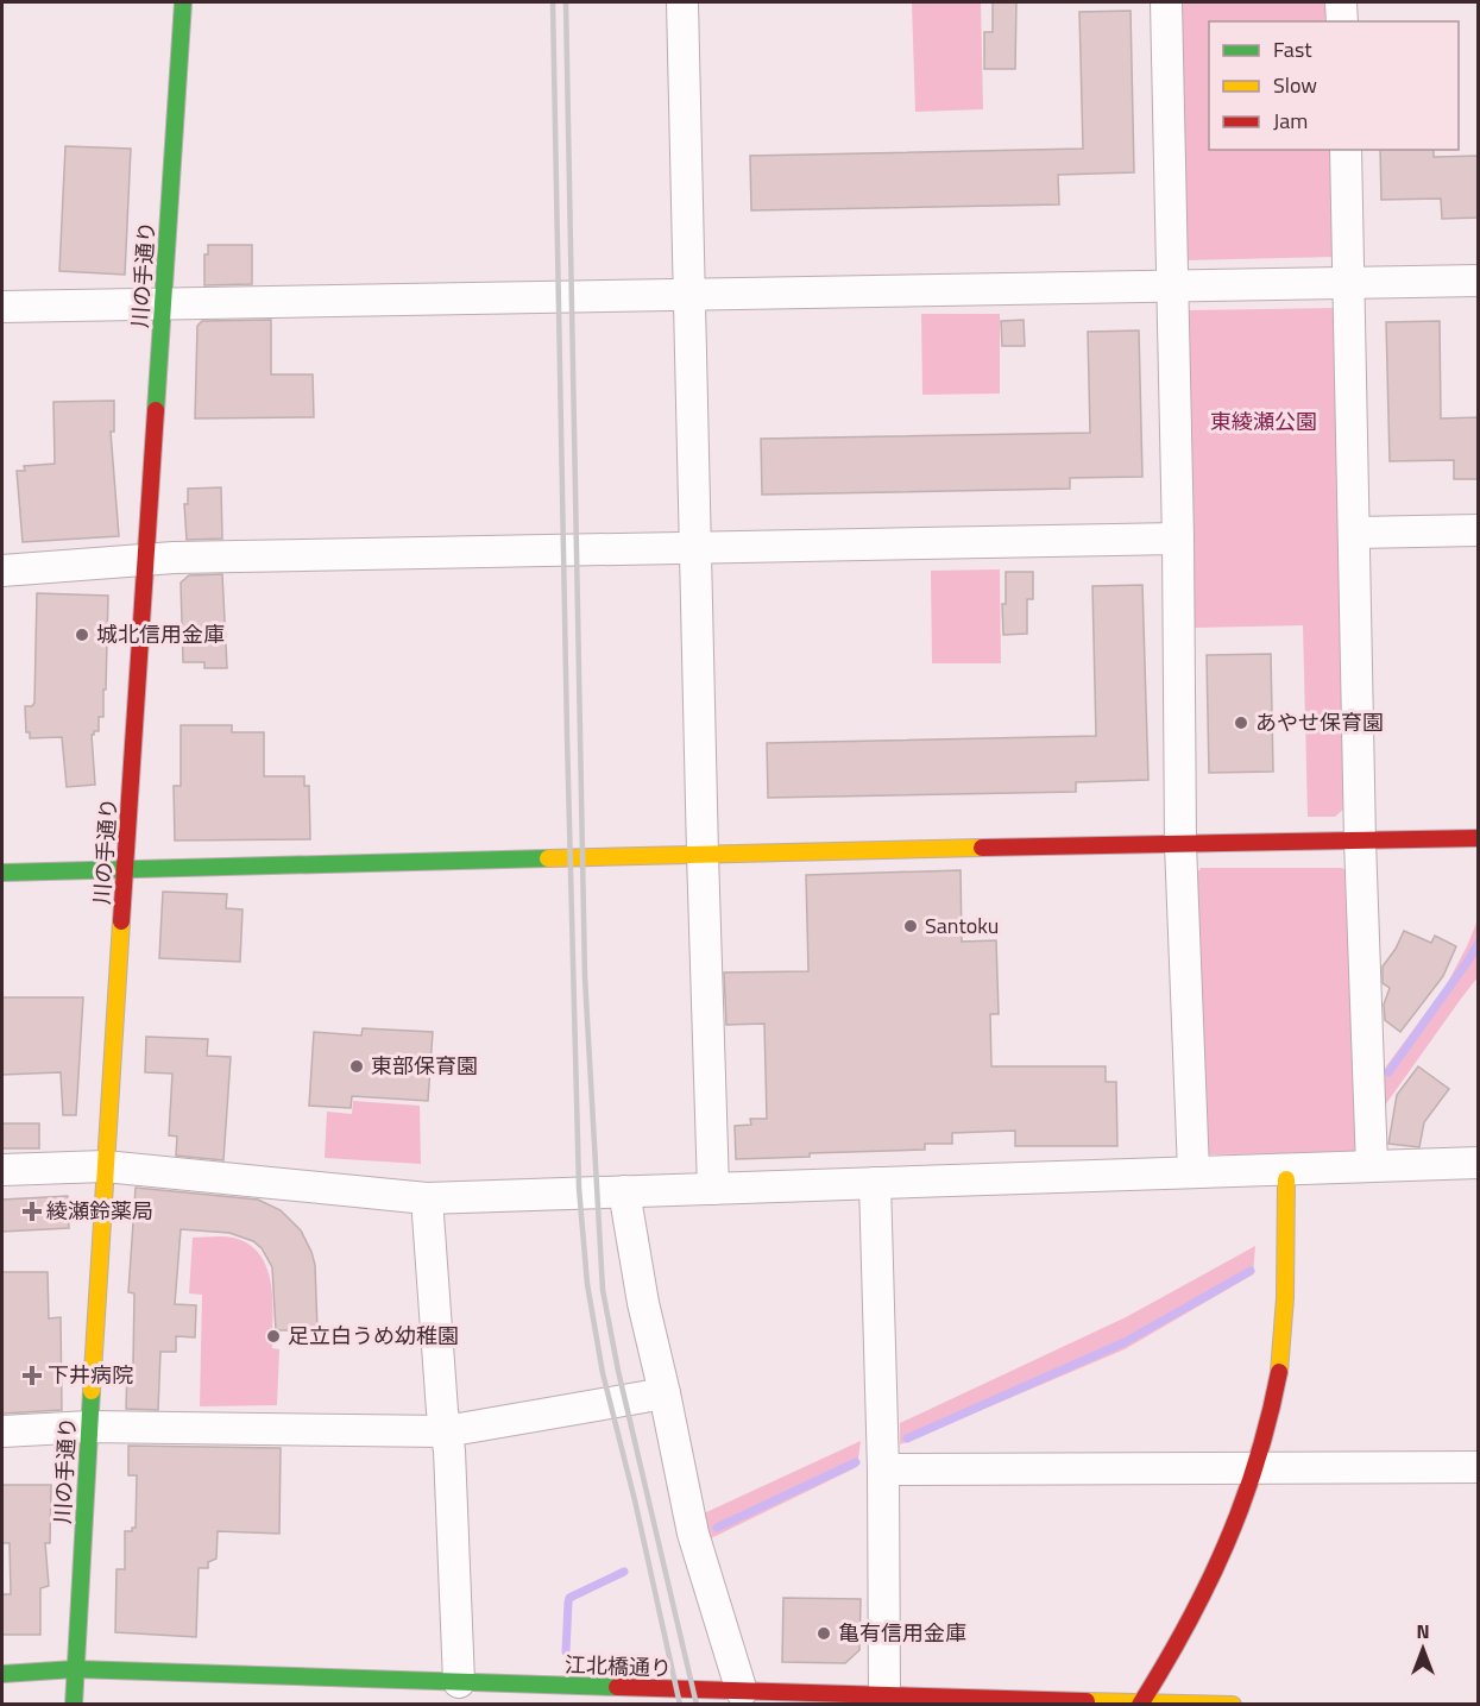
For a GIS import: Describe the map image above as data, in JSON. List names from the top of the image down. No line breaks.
{"streets":{"main road":["川の手通り","江北橋通り"]},"crossings":[["川の手通り","江北橋通り"]],"parks":["東綾瀬公園"],"places":{"other":["城北信用金庫","あやせ保育園","Santoku","東部保育園","足立白うめ幼稚園","亀有信用金庫"],"health":["綾瀬鈴薬局","下井病院"]},"legend":["Fast","Slow","Jam"],"north":"top"}
